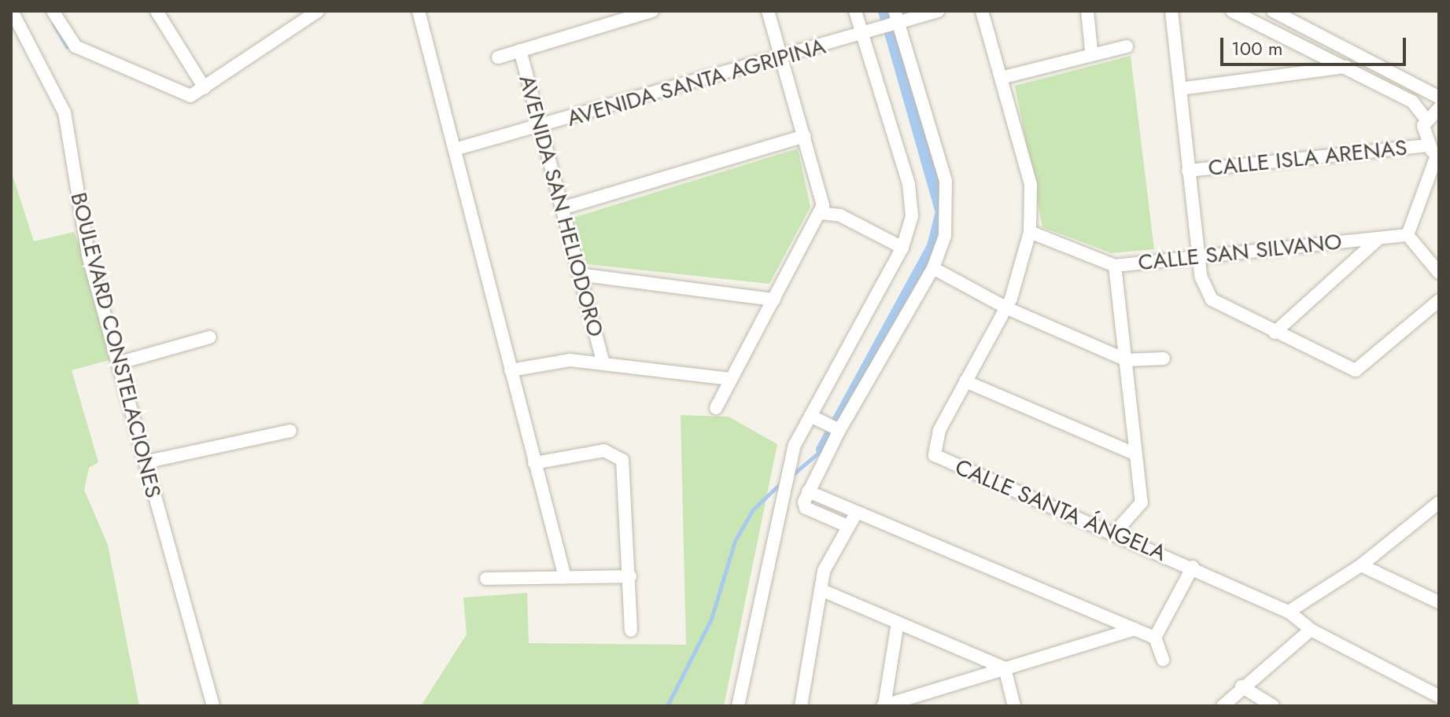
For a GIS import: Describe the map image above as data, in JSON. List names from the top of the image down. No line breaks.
{"streets":{"street":["AVENIDA SANTA AGRIPINA","CALLE ISLA ARENAS","AVENIDA SAN HELIODORO","CALLE SAN SILVANO","BOULEVARD CONSTELACIONES","CALLE SANTA ÁNGELA"]},"crossings":[["AVENIDA SANTA AGRIPINA","AVENIDA SAN HELIODORO"]],"scale_bar":"100 m"}
